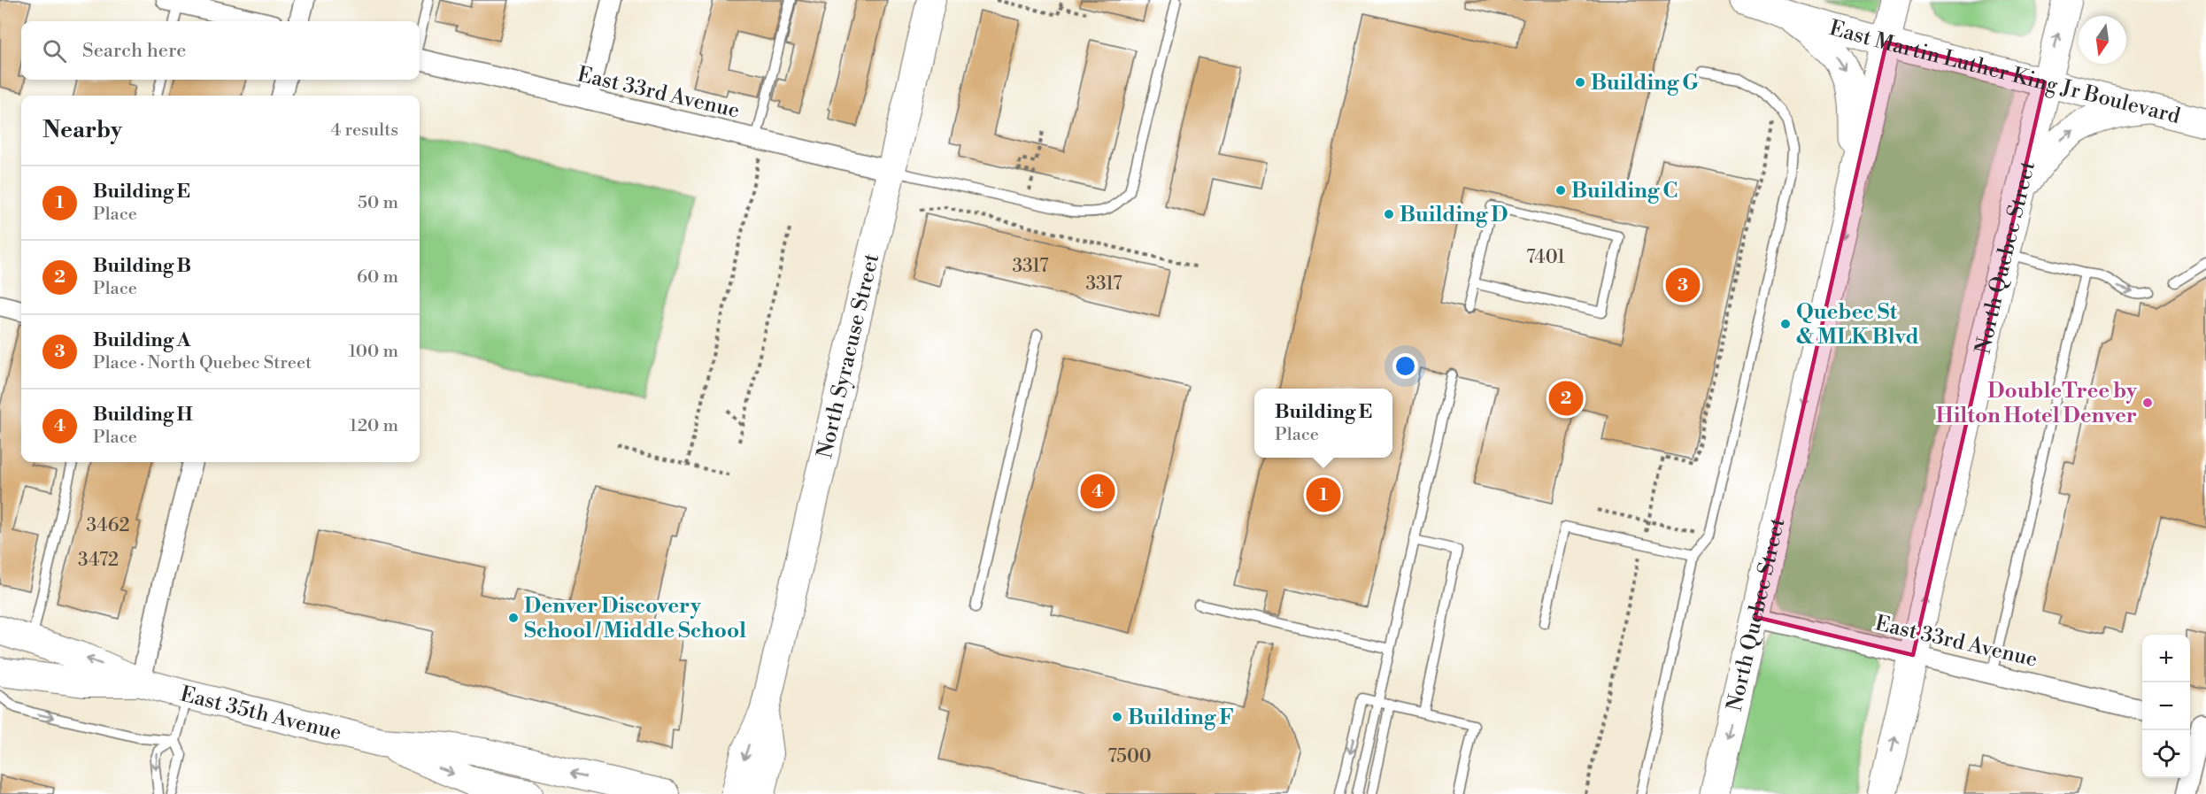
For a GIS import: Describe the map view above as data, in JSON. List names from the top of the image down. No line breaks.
{"streets":{"main road":["North Quebec Street"],"street":["East Martin Luther King Jr Boulevard","East 33rd Avenue","North Syracuse Street","East 35th Avenue"]},"crossings":[["East Martin Luther King Jr Boulevard","North Quebec Street"],["East 33rd Avenue","North Quebec Street"],["East 33rd Avenue","North Syracuse Street"]],"places":["Building G","Building C","Building D","Quebec St & MLK Blvd","DoubleTree by Hilton Hotel Denver","Denver Discovery School / Middle School","Building F"],"house_numbers":["7401","3317","3317","3462","3472","7500"],"north":"bottom","page":{"search":"Search here","heading":["Nearby","4 results"],"list":[{"mark":"1","name":"Building E","note":"Place","value":"50 m"},{"mark":"2","name":"Building B","note":"Place","value":"60 m"},{"mark":"3","name":"Building A","note":"Place · North Quebec Street","value":"100 m"},{"mark":"4","name":"Building H","note":"Place","value":"120 m"}],"pins":["3","2","4","1"],"popup":["Building E","Place"],"map_buttons":["+","−"]}}
